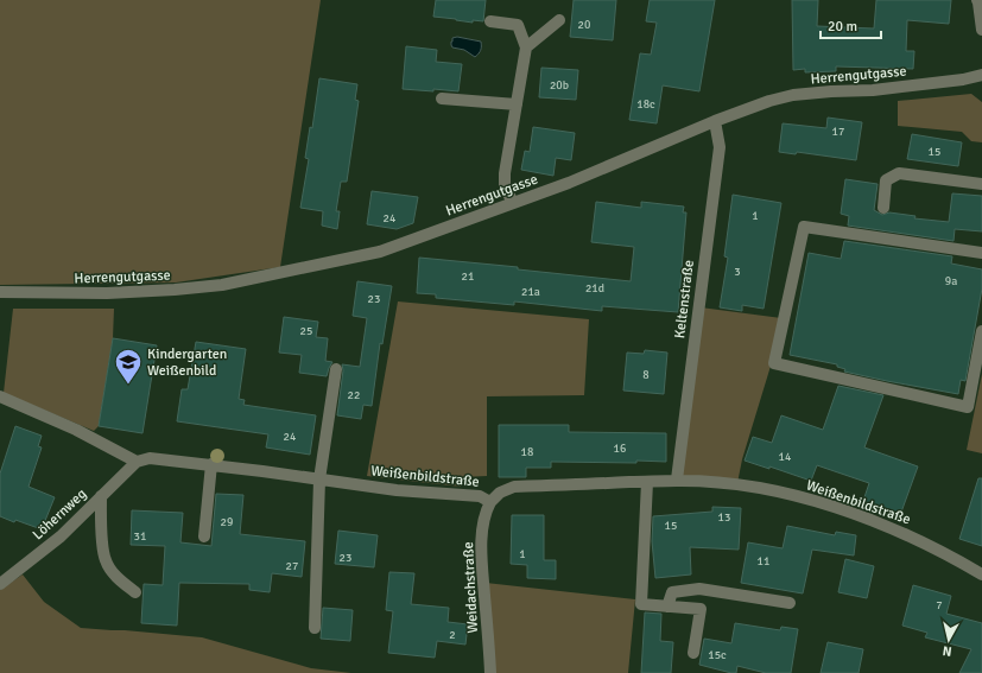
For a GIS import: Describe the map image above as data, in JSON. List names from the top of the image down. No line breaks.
{"streets":{"street":["Herrengutgasse","Keltenstraße","Weißenbildstraße","Löhernweg","Weidachstraße"]},"crossings":[["Herrengutgasse","Keltenstraße"],["Keltenstraße","Weißenbildstraße"],["Weißenbildstraße","Löhernweg"],["Weißenbildstraße","Weidachstraße"]],"places":{"school or university":["Kindergarten Weißenbild"]},"house_numbers":["20","20b","18c","17","15","1","24","3","21","9a","21d","21a","23","25","8","22","24","16","18","14","13","29","15","31","1","23","11","27","7","2","15c"],"scale_bar":"20 m","north":"bottom"}
